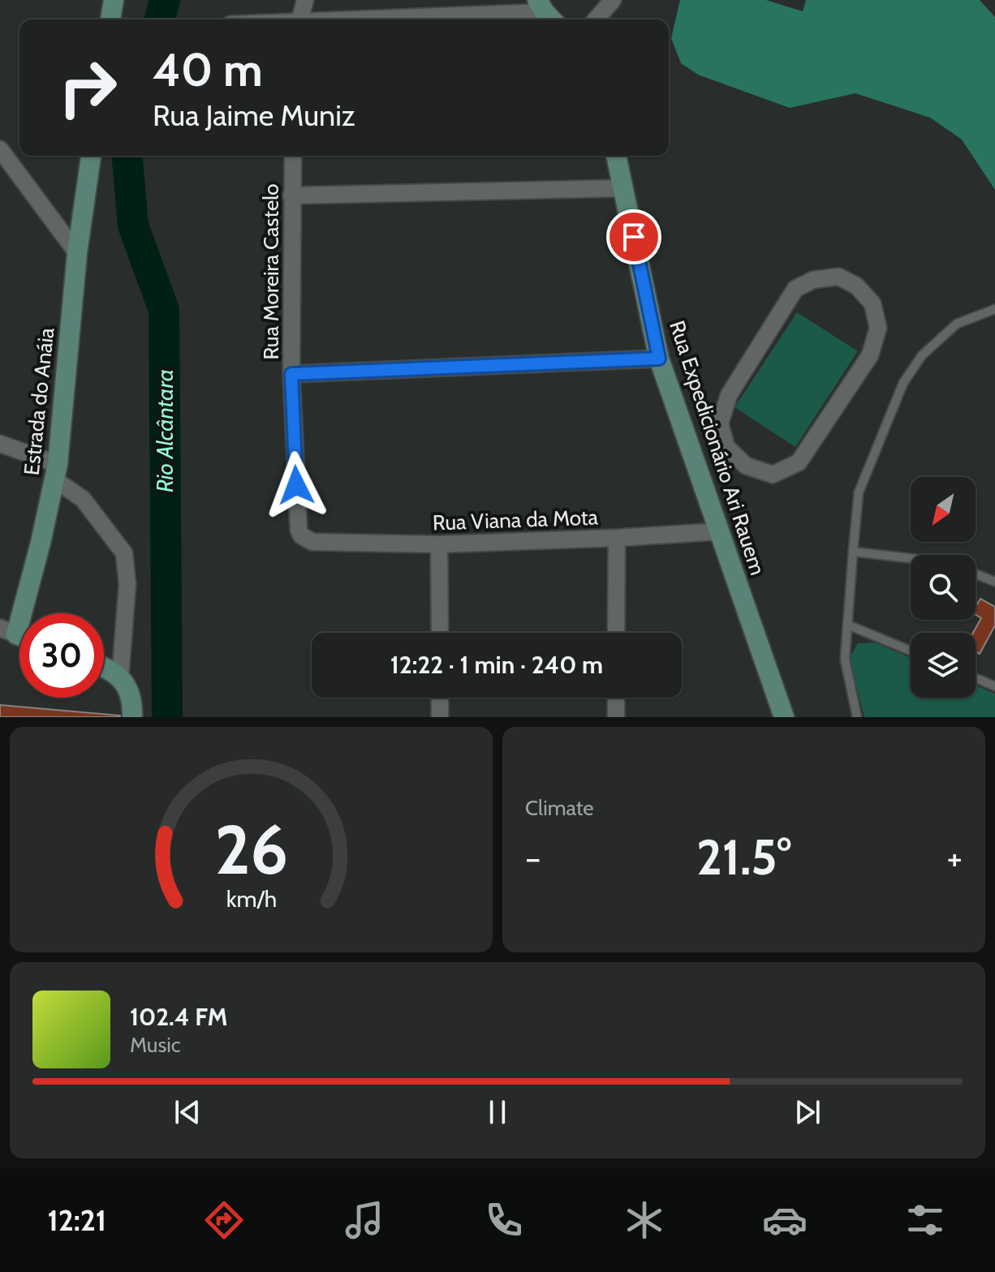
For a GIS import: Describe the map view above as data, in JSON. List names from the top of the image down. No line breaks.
{"streets":{"street":["Rua Moreira Castelo","Estrada do Anáia","Rua Expedicionário Ari Rauem","Rua Viana da Mota"]},"crossings":[["Rua Moreira Castelo","Rua Viana da Mota"],["Rua Expedicionário Ari Rauem","Rua Viana da Mota"]],"water":["Rio Alcântara"],"north":"bottom left","page":{"turn":["40 m","Rua Jaime Muniz"],"limit":"30","trip":"12:22 · 1 min · 240 m","tile":"Climate","heat":["−","21.5°","+"],"song":["102.4 FM","Music"],"tabs":"12:21","gauge":["26","km/h"]}}
